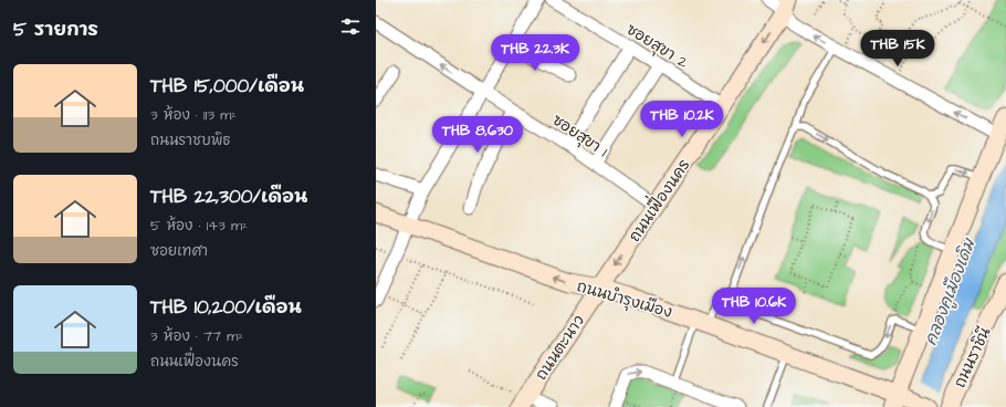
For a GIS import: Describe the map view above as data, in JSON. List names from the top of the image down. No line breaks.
{"streets":{"street":["ซอยสุขา 2","ซอยสุขา 1","ถนนเฟื่องนคร","ถนนบำรุงเมือง","ถนนตะนาว","ถนนราชินี"]},"crossings":[["ซอยสุขา 2","ถนนเฟื่องนคร"],["ซอยสุขา 1","ถนนเฟื่องนคร"],["ถนนเฟื่องนคร","ถนนบำรุงเมือง"],["ถนนเฟื่องนคร","ถนนตะนาว"],["ถนนบำรุงเมือง","ถนนตะนาว"]],"one_way":["ซอยสุขา 1","ถนนเฟื่องนคร"],"water":["คลองคูเมืองเดิม"],"page":{"heading":"5 รายการ","price":["THB 15K","THB 22.3K","THB 10.2K","THB 8,630","THB 10.6K"],"list":[{"name":"THB 15,000/เดือน","note":"3 ห้อง · 113 m² · ถนนราชบพิธ"},{"name":"THB 22,300/เดือน","note":"5 ห้อง · 143 m² · ซอยเทศา"},{"name":"THB 10,200/เดือน","note":"3 ห้อง · 77 m² · ถนนเฟื่องนคร"}]}}
